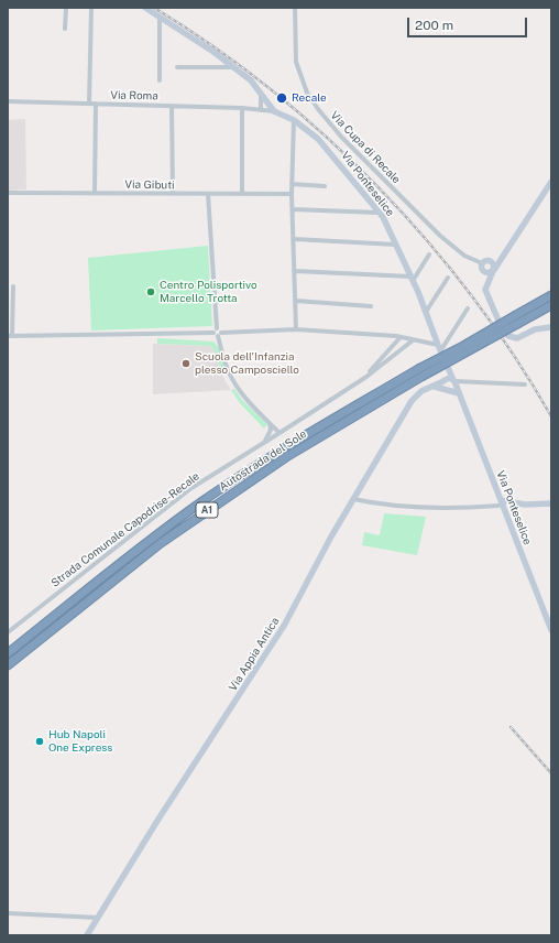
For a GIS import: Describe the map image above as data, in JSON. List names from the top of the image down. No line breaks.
{"streets":{"highway":["Autostrada del Sole","A1"],"street":["Via Roma","Via Cupa di Recale","Via Ponteselice","Via Gibuti","Strada Comunale Capodrise-Recale","Via Appia Antica"]},"crossings":[["Via Roma","Via Ponteselice"]],"places":["Recale","Centro Polisportivo Marcello Trotta","Scuola dell'Infanzia plesso Camposciello","Hub Napoli One Express"],"scale_bar":"200 m"}
